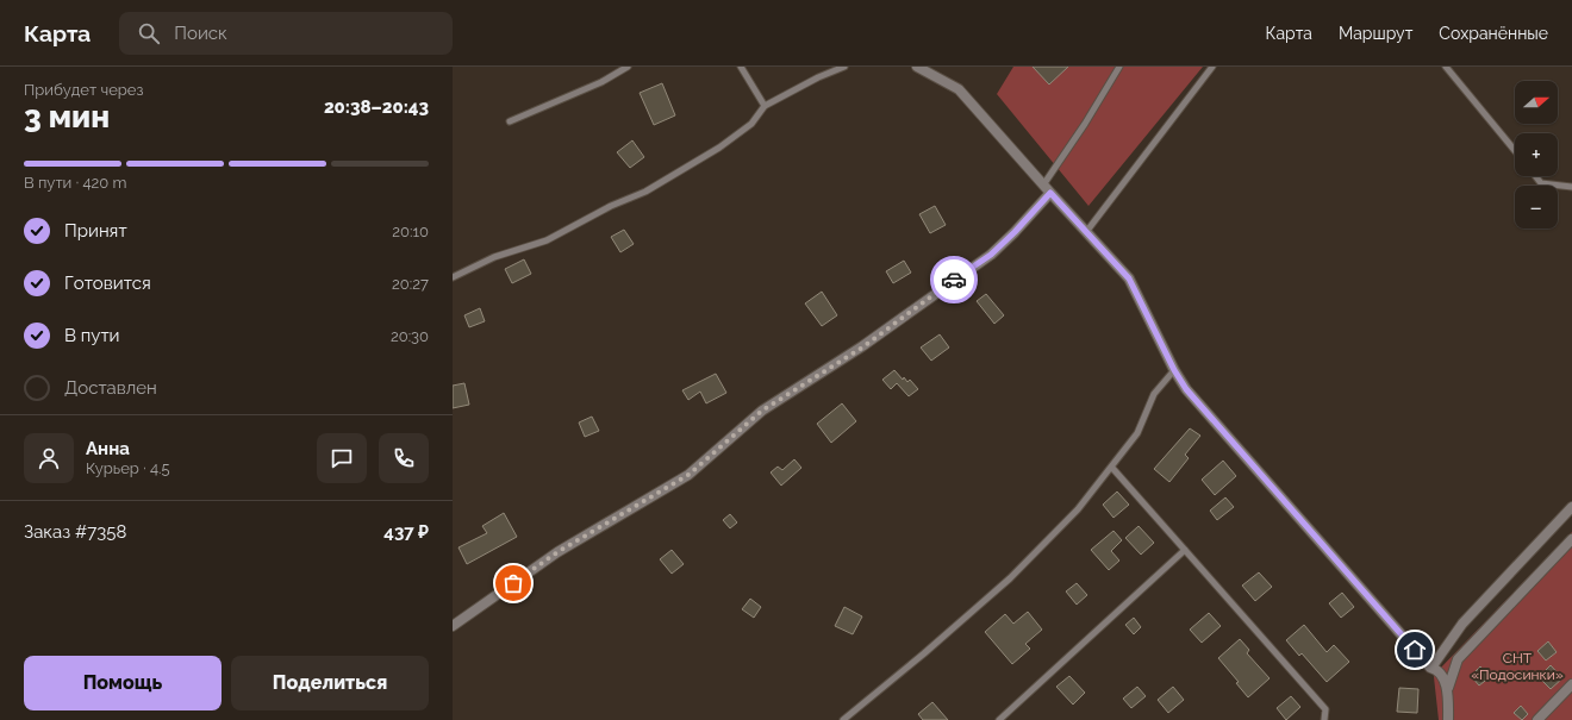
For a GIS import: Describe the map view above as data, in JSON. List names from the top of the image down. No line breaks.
{"parks":["СНТ «Подосинки»"],"north":"right","page":{"header":"Карта","search":"Поиск","nav":["Карта","Маршрут","Сохранённые"],"heading":["3 мин","Прибудет через","20:38–20:43"],"panel":["Анна","Курьер · 4.5","Заказ #7358","437 ₽"],"map_buttons":["+","−"],"bar":"В пути · 420 m","list":[["Принят","20:10"],["Готовится","20:27"],["В пути","20:30"],"Доставлен"],"buttons":["Помощь","Поделиться"]}}
